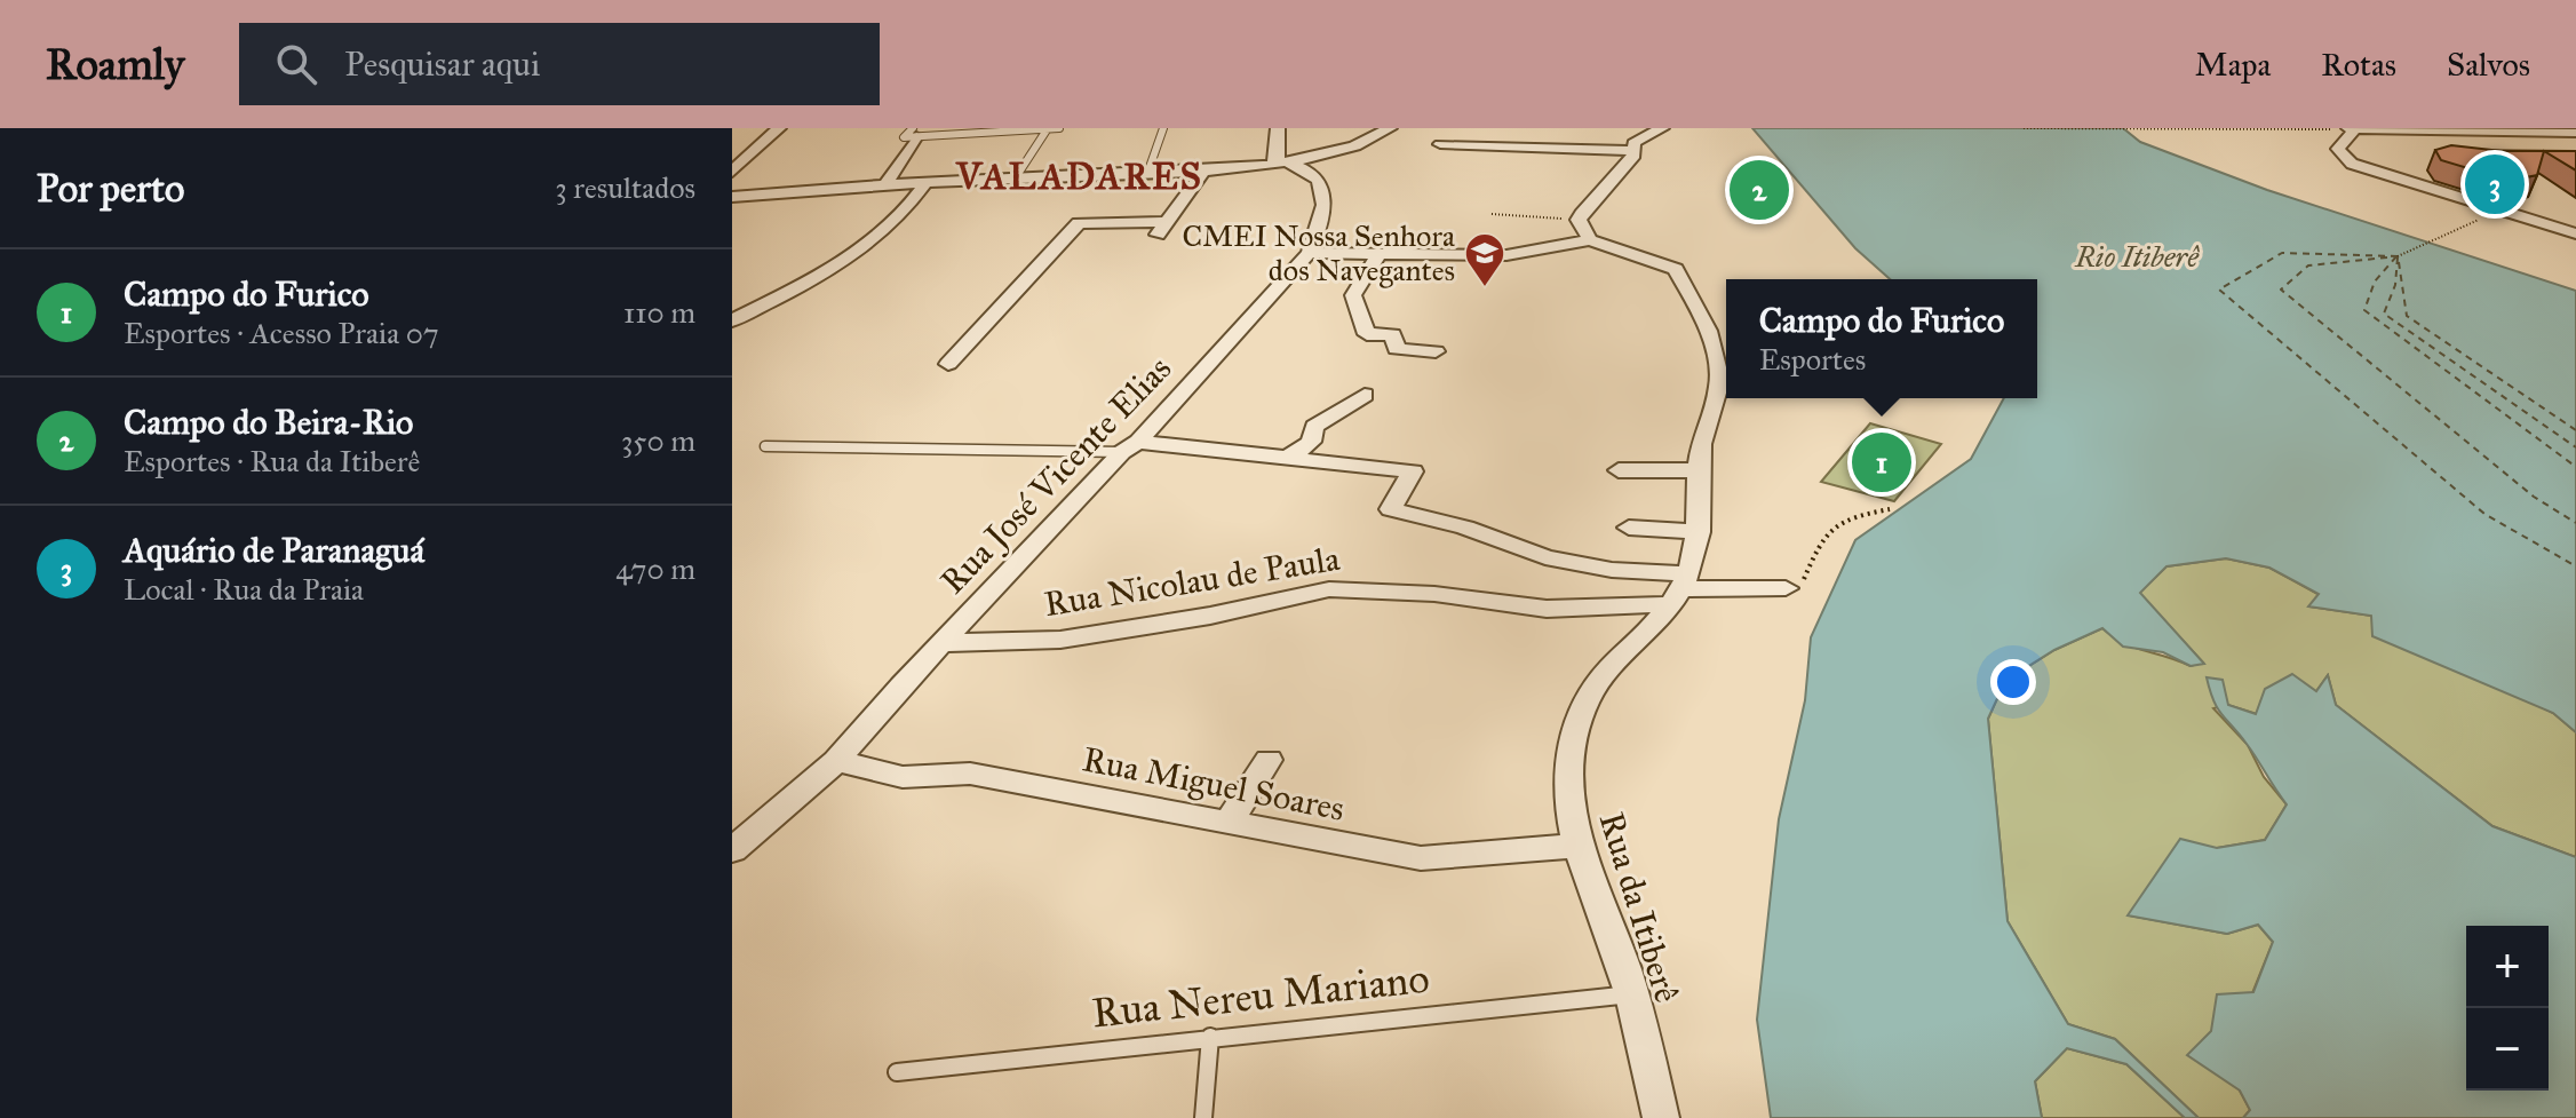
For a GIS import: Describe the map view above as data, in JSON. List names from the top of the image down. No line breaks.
{"streets":{"street":["Rua José Vicente Elias","Rua Nicolau de Paula","Rua Miguel Soares","Rua da Itiberê"],"lane":["Rua Nereu Mariano"]},"crossings":[["Rua José Vicente Elias","Rua Nicolau de Paula"],["Rua José Vicente Elias","Rua Miguel Soares"],["Rua Nicolau de Paula","Rua da Itiberê"],["Rua Miguel Soares","Rua da Itiberê"],["Rua da Itiberê","Rua Nereu Mariano"]],"districts":["VALADARES"],"water":["Rio Itiberê"],"places":{"school or university":["CMEI Nossa Senhora dos Navegantes"]},"page":{"header":"Roamly","search":"Pesquisar aqui","nav":["Mapa","Rotas","Salvos"],"heading":["Por perto","3 resultados"],"pins":["3","2","1"],"list":[{"mark":"1","name":"Campo do Furico","note":"Esportes · Acesso Praia 07","value":"110 m"},{"mark":"2","name":"Campo do Beira-Rio","note":"Esportes · Rua da Itiberê","value":"350 m"},{"mark":"3","name":"Aquário de Paranaguá","note":"Local · Rua da Praia","value":"470 m"}],"popup":["Campo do Furico","Esportes"],"map_buttons":["+","−"]}}
